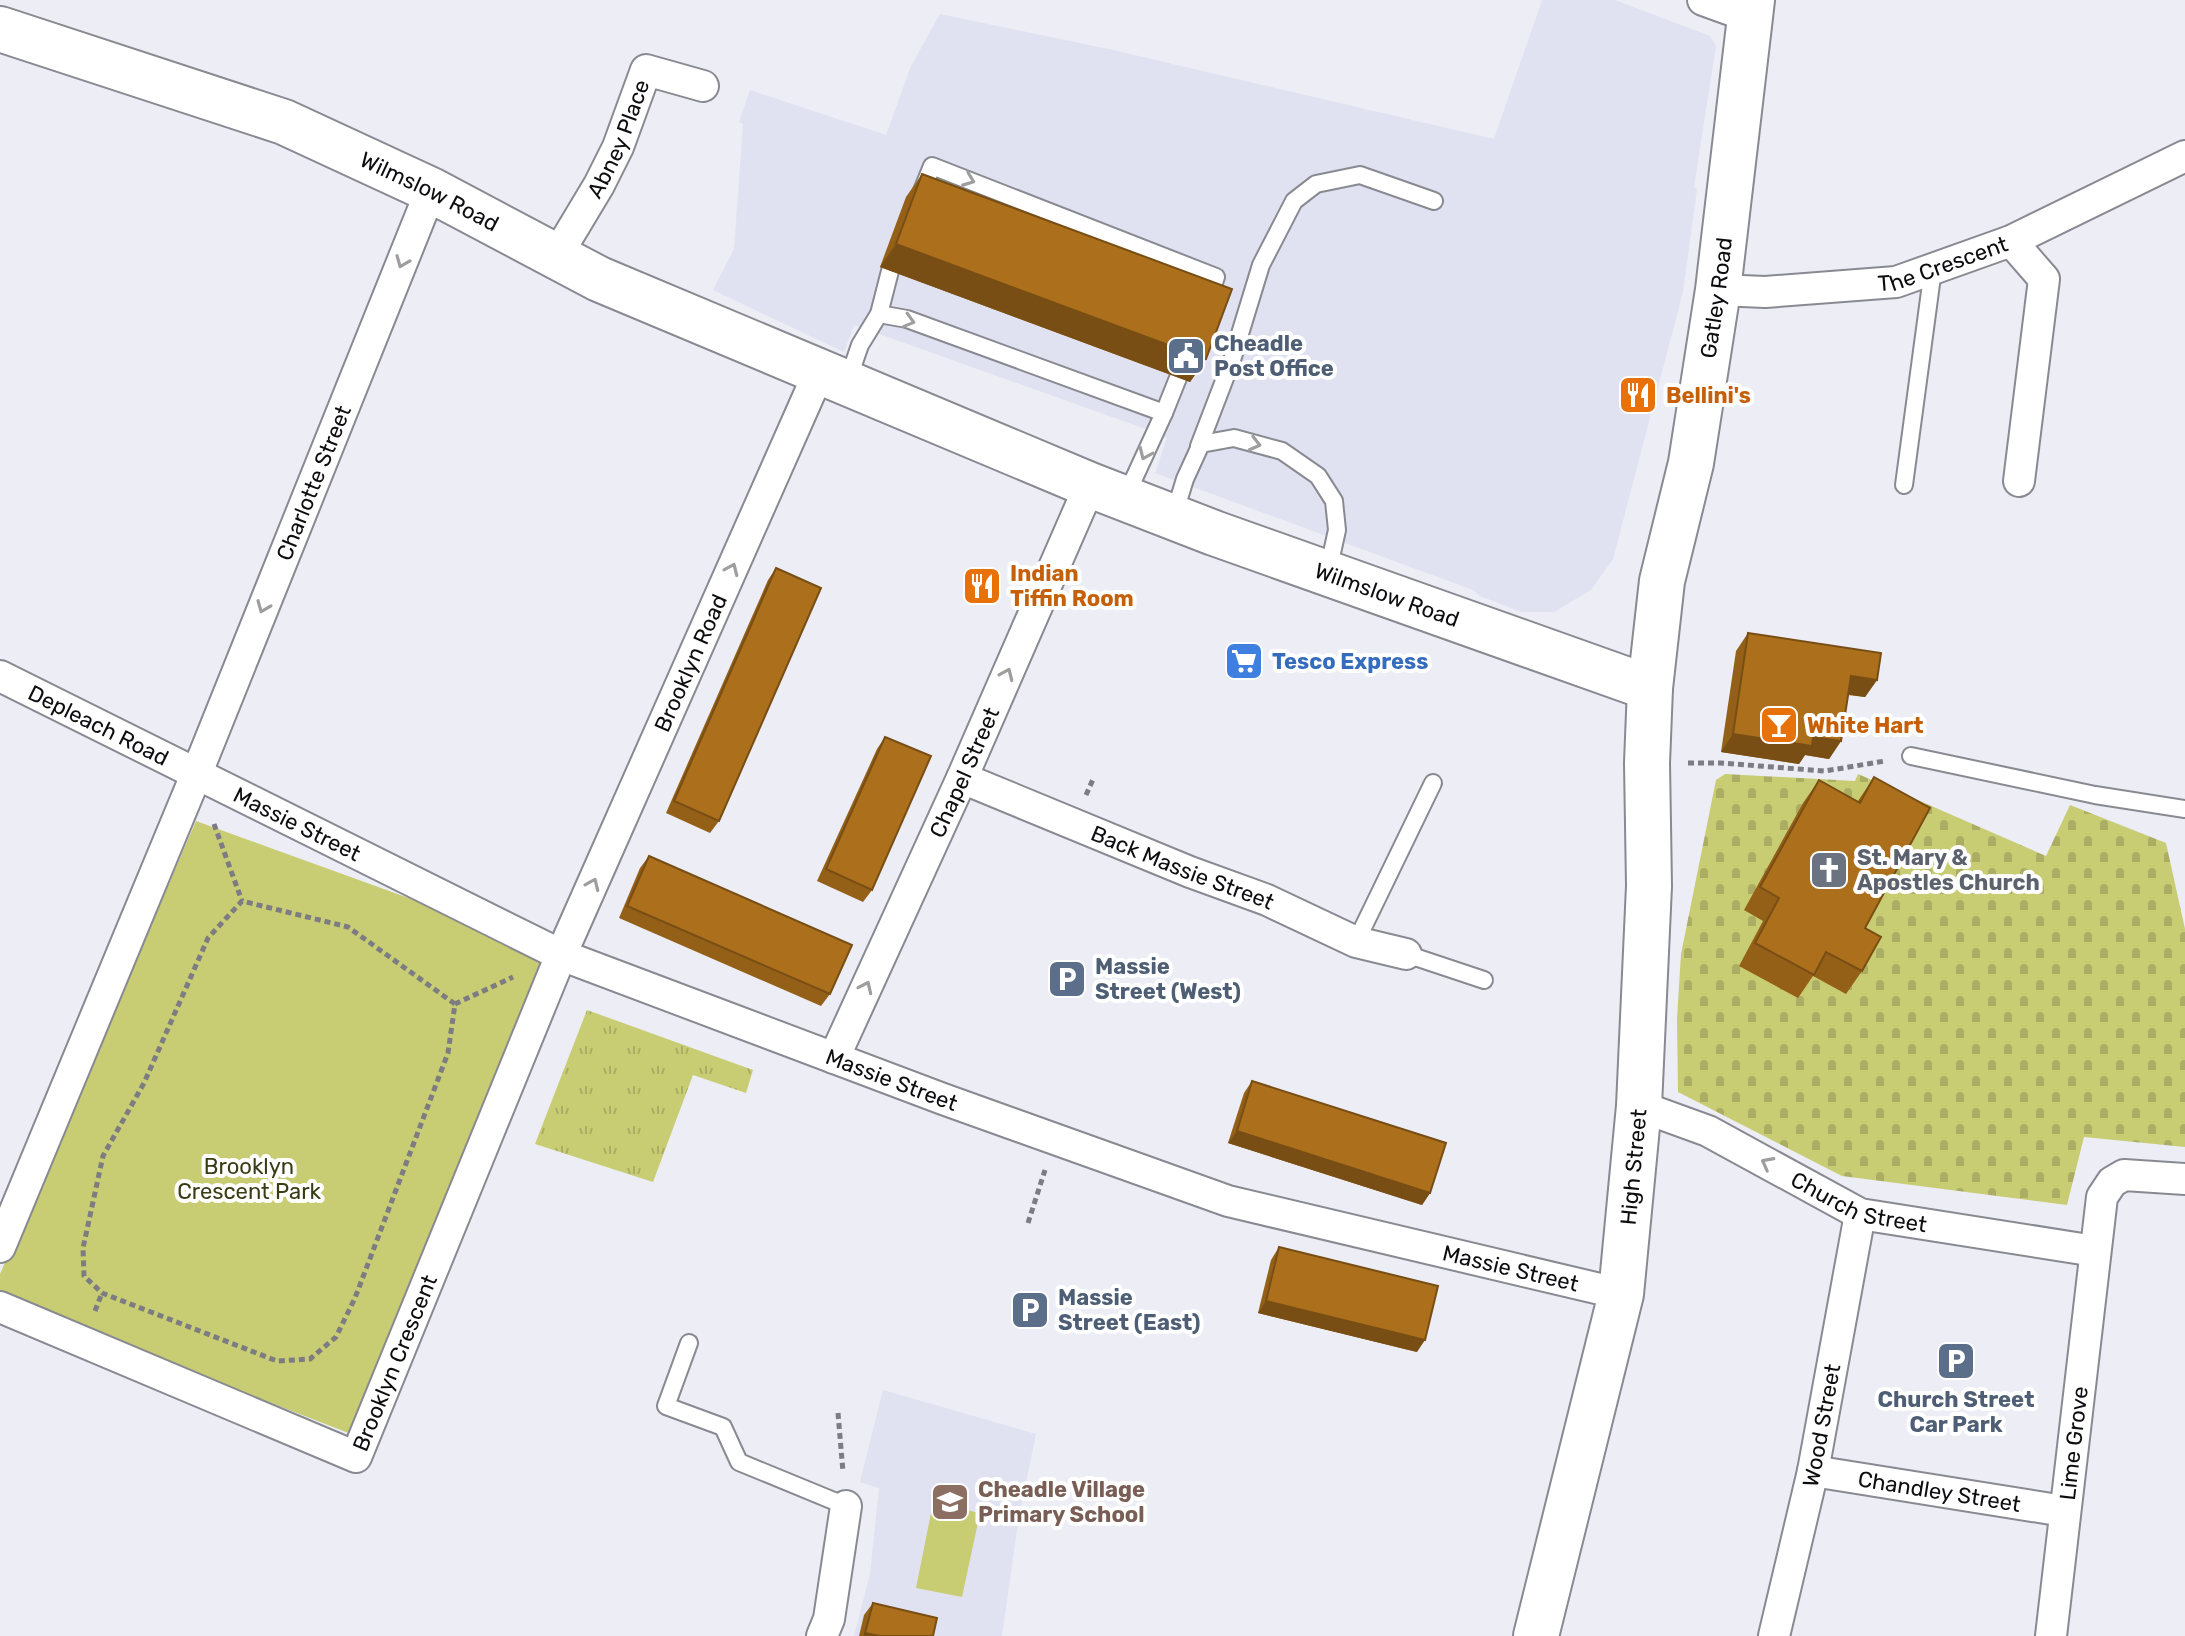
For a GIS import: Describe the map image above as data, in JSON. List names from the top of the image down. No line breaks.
{"streets":{"main road":["Wilmslow Road","Gatley Road","High Street"],"street":["Abney Place","The Crescent","Charlotte Street","Brooklyn Road","Depleach Road","Chapel Street","Massie Street","Back Massie Street","Church Street","Brooklyn Crescent","Wood Street","Lime Grove","Chandley Street"]},"crossings":[["Abney Place","Wilmslow Road"],["Wilmslow Road","Gatley Road"],["Wilmslow Road","Charlotte Street"],["Wilmslow Road","Brooklyn Road"],["Wilmslow Road","Chapel Street"],["Wilmslow Road","High Street"],["The Crescent","Gatley Road"],["Gatley Road","High Street"],["Charlotte Street","Depleach Road"],["Charlotte Street","Massie Street"],["Brooklyn Road","Massie Street"],["Brooklyn Road","Brooklyn Crescent"],["Depleach Road","Massie Street"],["Chapel Street","Massie Street"],["Chapel Street","Back Massie Street"],["Massie Street","High Street"],["Massie Street","Brooklyn Crescent"],["High Street","Church Street"],["Church Street","Wood Street"],["Church Street","Lime Grove"],["Wood Street","Chandley Street"],["Lime Grove","Chandley Street"]],"one_way":["Charlotte Street","Brooklyn Road","Chapel Street","Church Street"],"parks":["Brooklyn Crescent Park"],"places":{"public building":["Cheadle Post Office"],"restaurant":["Bellini's","Indian Tiffin Room"],"supermarket":["Tesco Express"],"bar":["White Hart"],"church":["St. Mary & Apostles Church"],"parking":["Massie Street (West)","Massie Street (East)","Church Street Car Park"],"school or university":["Cheadle Village Primary School"]}}
